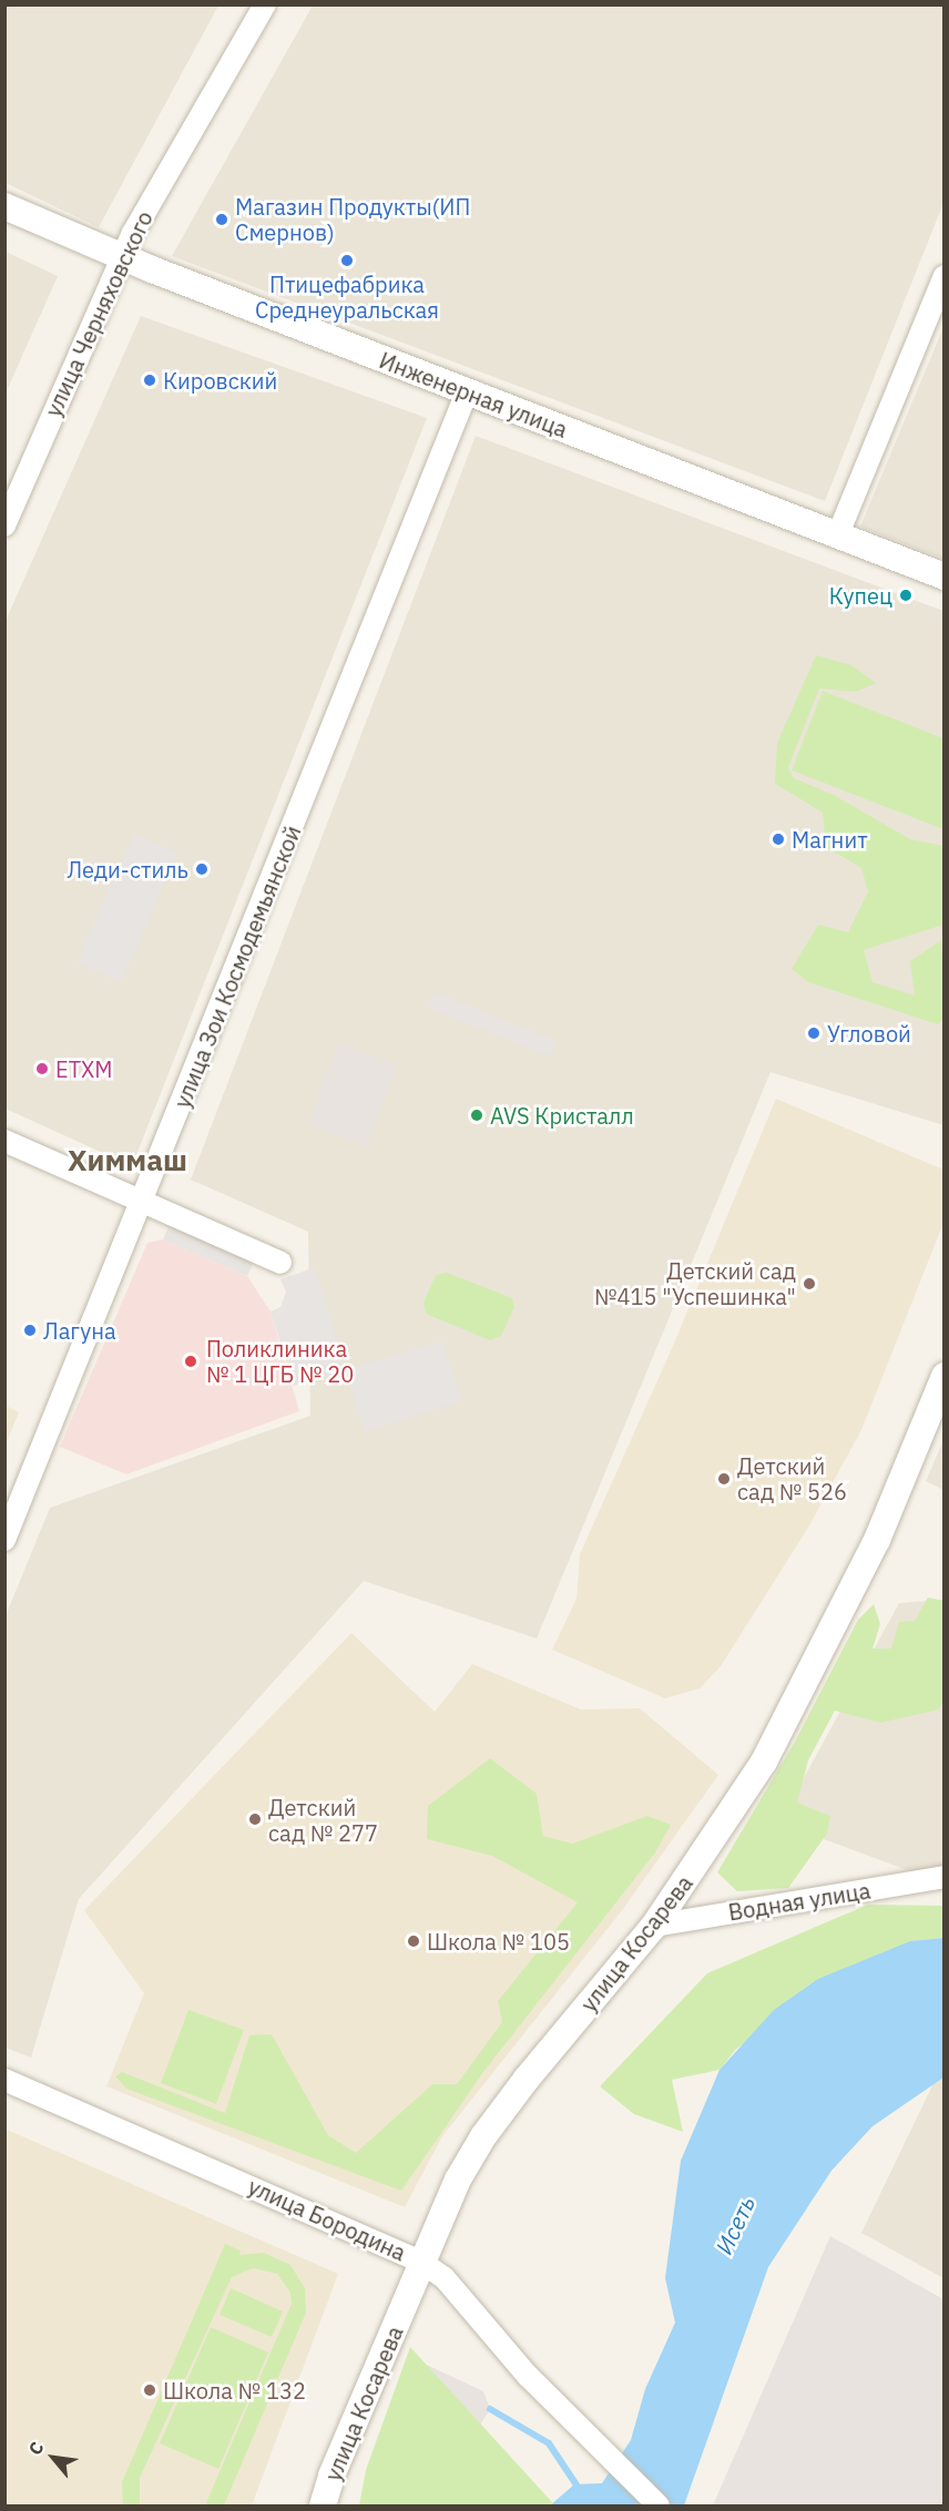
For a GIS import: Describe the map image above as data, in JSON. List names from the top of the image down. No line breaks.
{"streets":{"street":["улица Черняховского","Инженерная улица","улица Зои Космодемьянской","Водная улица","улица Косарева","улица Бородина"]},"crossings":[["улица Черняховского","Инженерная улица"],["Инженерная улица","улица Зои Космодемьянской"],["Водная улица","улица Косарева"],["улица Косарева","улица Бородина"]],"districts":["Химмаш"],"water":["Исеть"],"places":["Магазин Продукты(ИП Смернов)","Птицефабрика Среднеуральская","Кировский","Купец","Магнит","Леди-стиль","Угловой","ЕТХМ","AVS Кристалл","Детский сад №415 \"Успешинка\"","Лагуна","Поликлиника № 1 ЦГБ № 20","Детcкий сад № 526","Детcкий сад № 277","Школа № 105","Школа № 132"],"north":"top left"}
